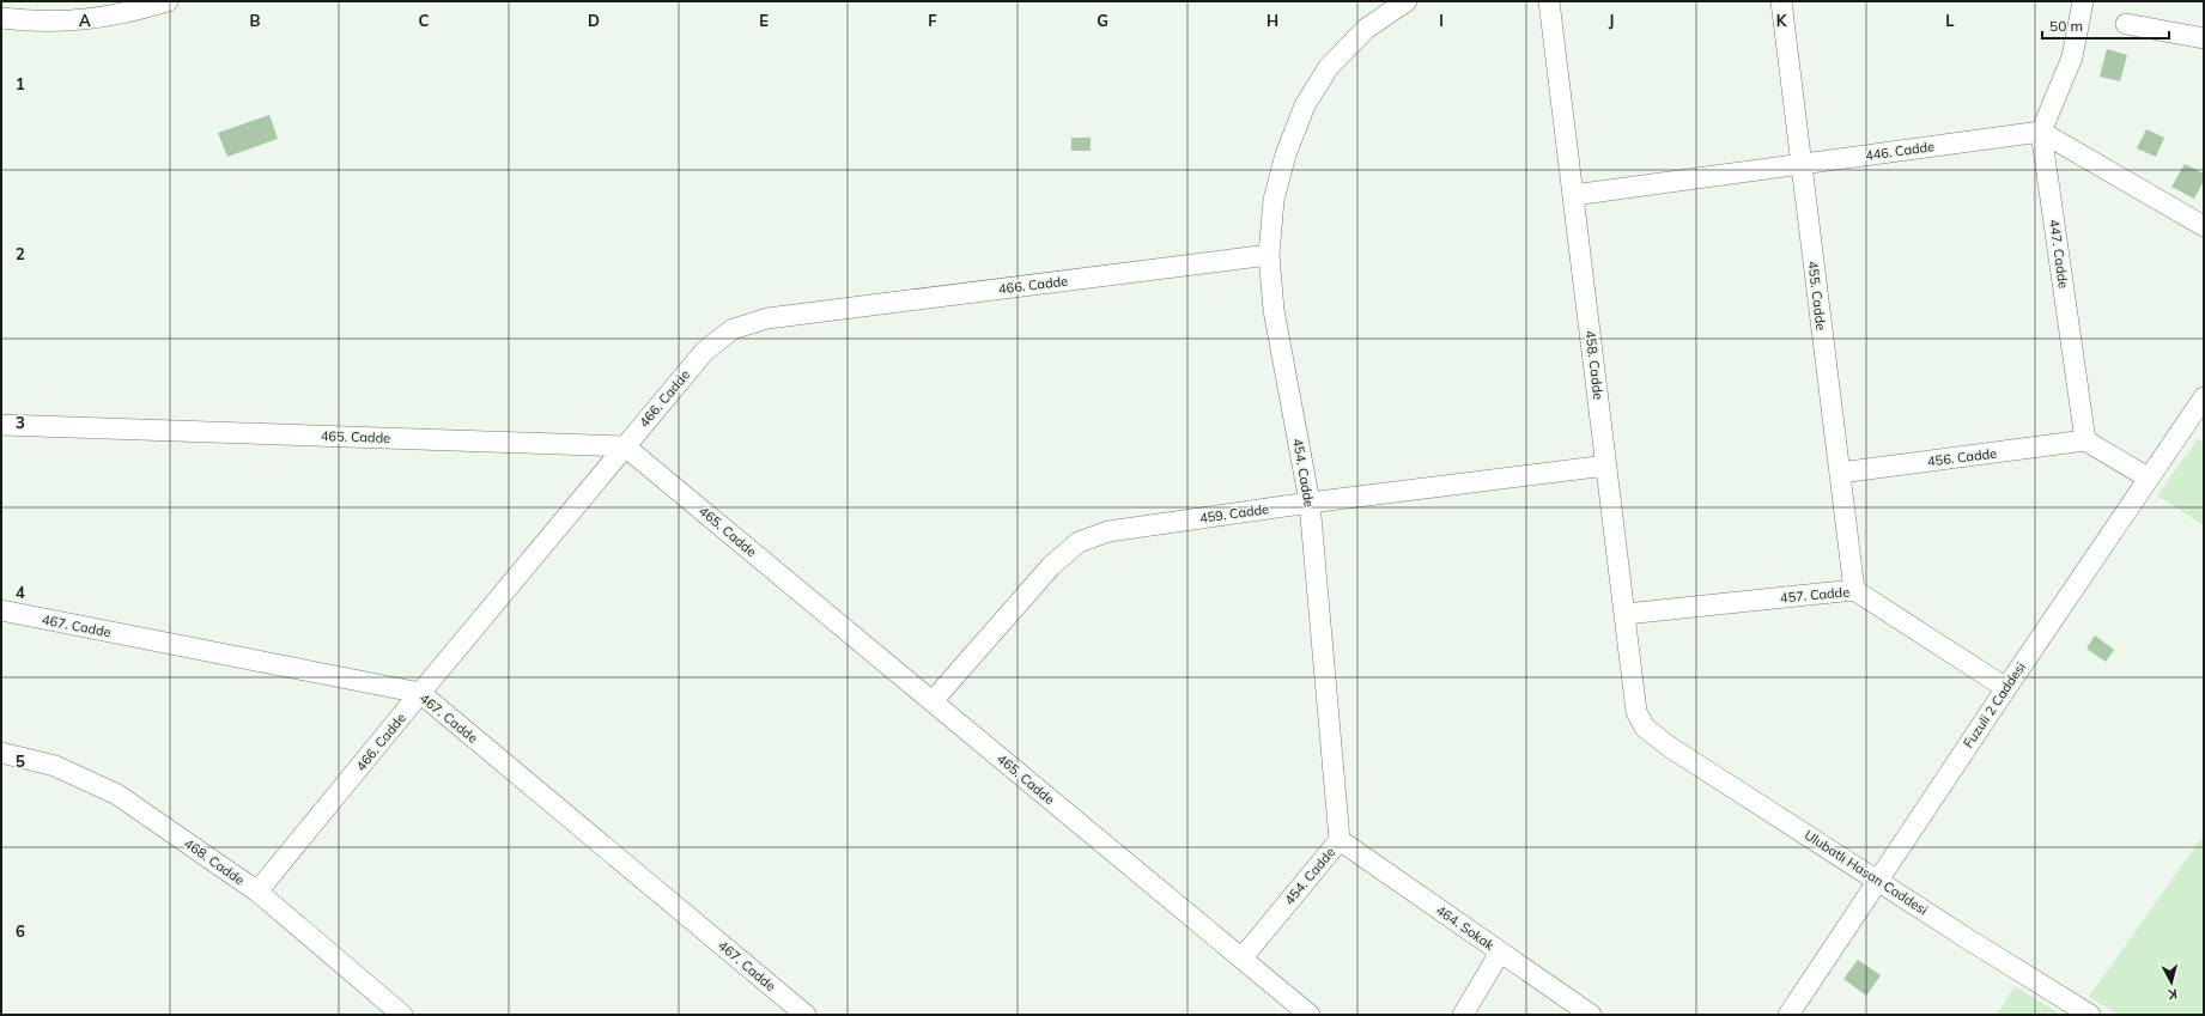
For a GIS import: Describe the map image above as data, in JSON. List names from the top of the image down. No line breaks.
{"streets":{"street":["446. Cadde","447. Cadde","466. Cadde","455. Cadde","458. Cadde","465. Cadde","456. Cadde","454. Cadde","459. Cadde","457. Cadde","467. Cadde","Fuzuli 2 Caddesi","468. Cadde","Ulubatlı Hasan Caddesi","464. Sokak"]},"crossings":[["446. Cadde","447. Cadde"],["446. Cadde","455. Cadde"],["446. Cadde","458. Cadde"],["447. Cadde","456. Cadde"],["466. Cadde","465. Cadde"],["466. Cadde","454. Cadde"],["466. Cadde","467. Cadde"],["466. Cadde","468. Cadde"],["455. Cadde","456. Cadde"],["455. Cadde","457. Cadde"],["458. Cadde","459. Cadde"],["458. Cadde","457. Cadde"],["458. Cadde","Ulubatlı Hasan Caddesi"],["465. Cadde","454. Cadde"],["465. Cadde","459. Cadde"],["454. Cadde","459. Cadde"],["454. Cadde","464. Sokak"],["457. Cadde","Fuzuli 2 Caddesi"],["Fuzuli 2 Caddesi","Ulubatlı Hasan Caddesi"]],"scale_bar":"50 m","north":"bottom","grid":{"columns":["A","B","C","D","E","F","G","H","I","J","K","L"],"rows":["1","2","3","4","5","6"]}}
